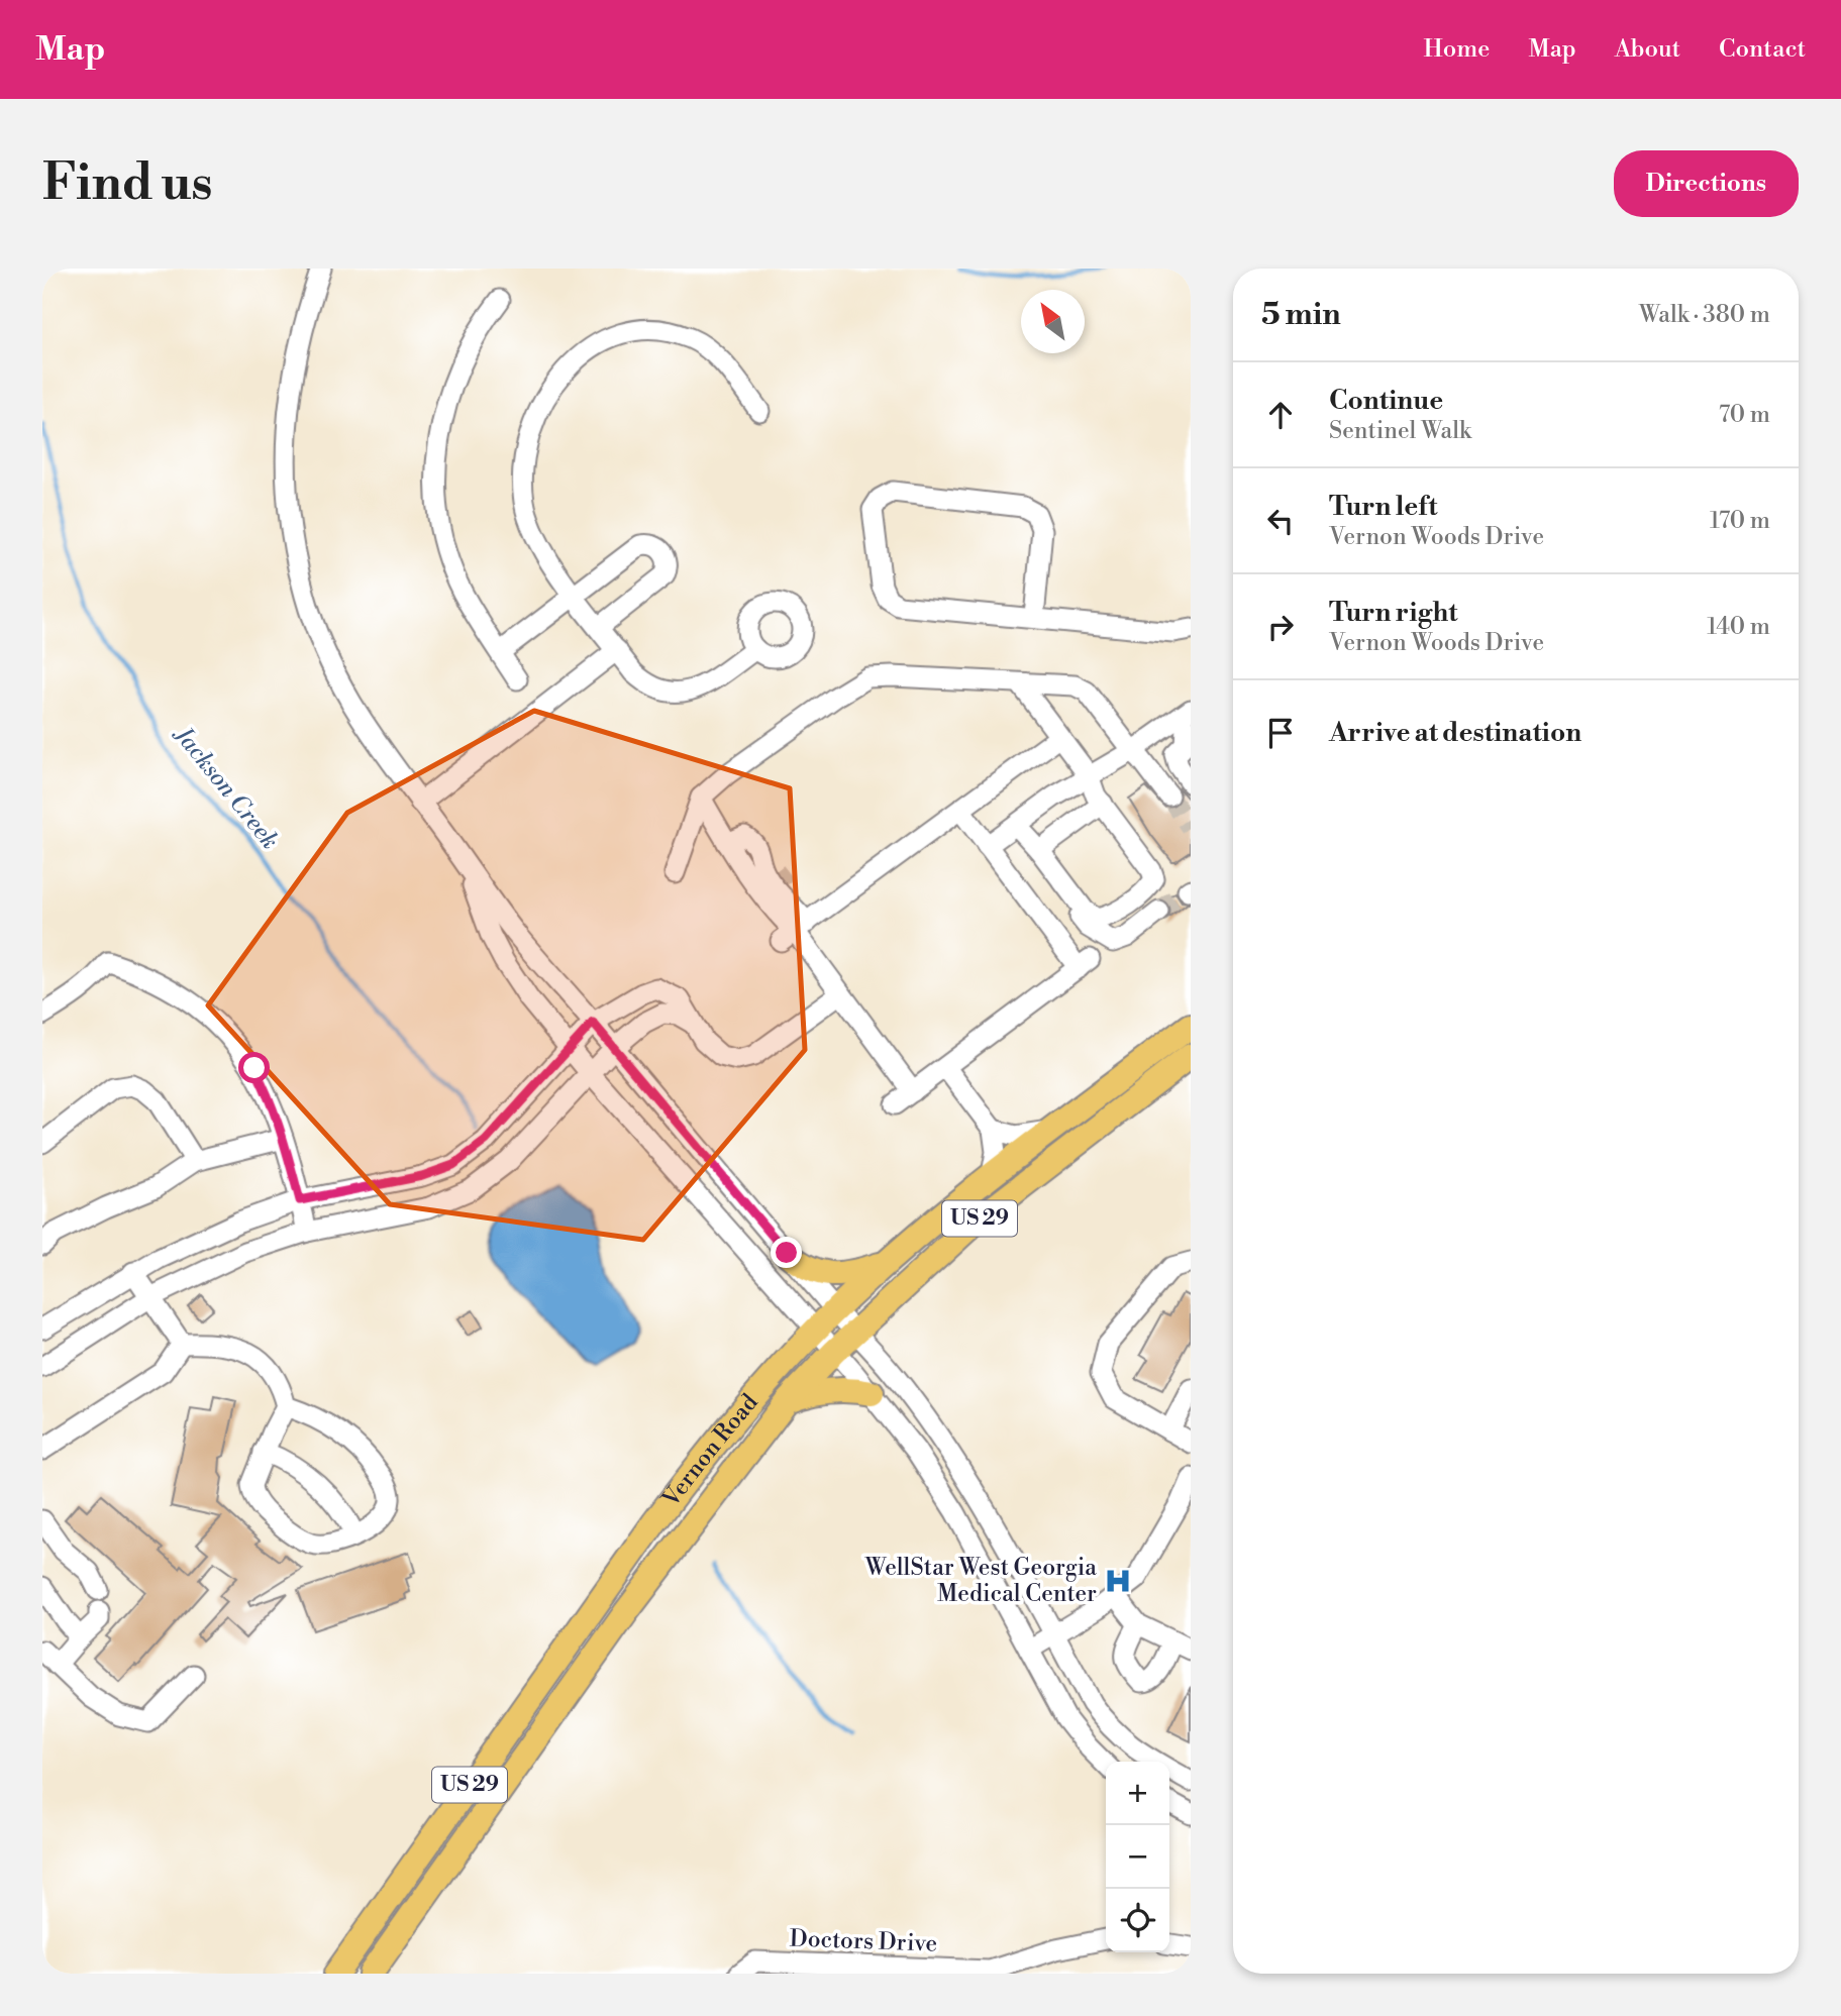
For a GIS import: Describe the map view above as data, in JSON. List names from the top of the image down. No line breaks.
{"streets":{"main road":["US 29","Vernon Road"],"street":["Doctors Drive"]},"water":["Jackson Creek"],"places":{"hospital":["WellStar West Georgia Medical Center"]},"north":"top left","page":{"header":"Map","nav":["Home","Map","About","Contact"],"buttons":"Directions","title":"Find us","heading":["5 min","Walk · 380 m"],"list":[["Continue","Sentinel Walk","70 m"],["Turn left","Vernon Woods Drive","170 m"],["Turn right","Vernon Woods Drive","140 m"],"Arrive at destination"],"map_buttons":["+","−"]}}
